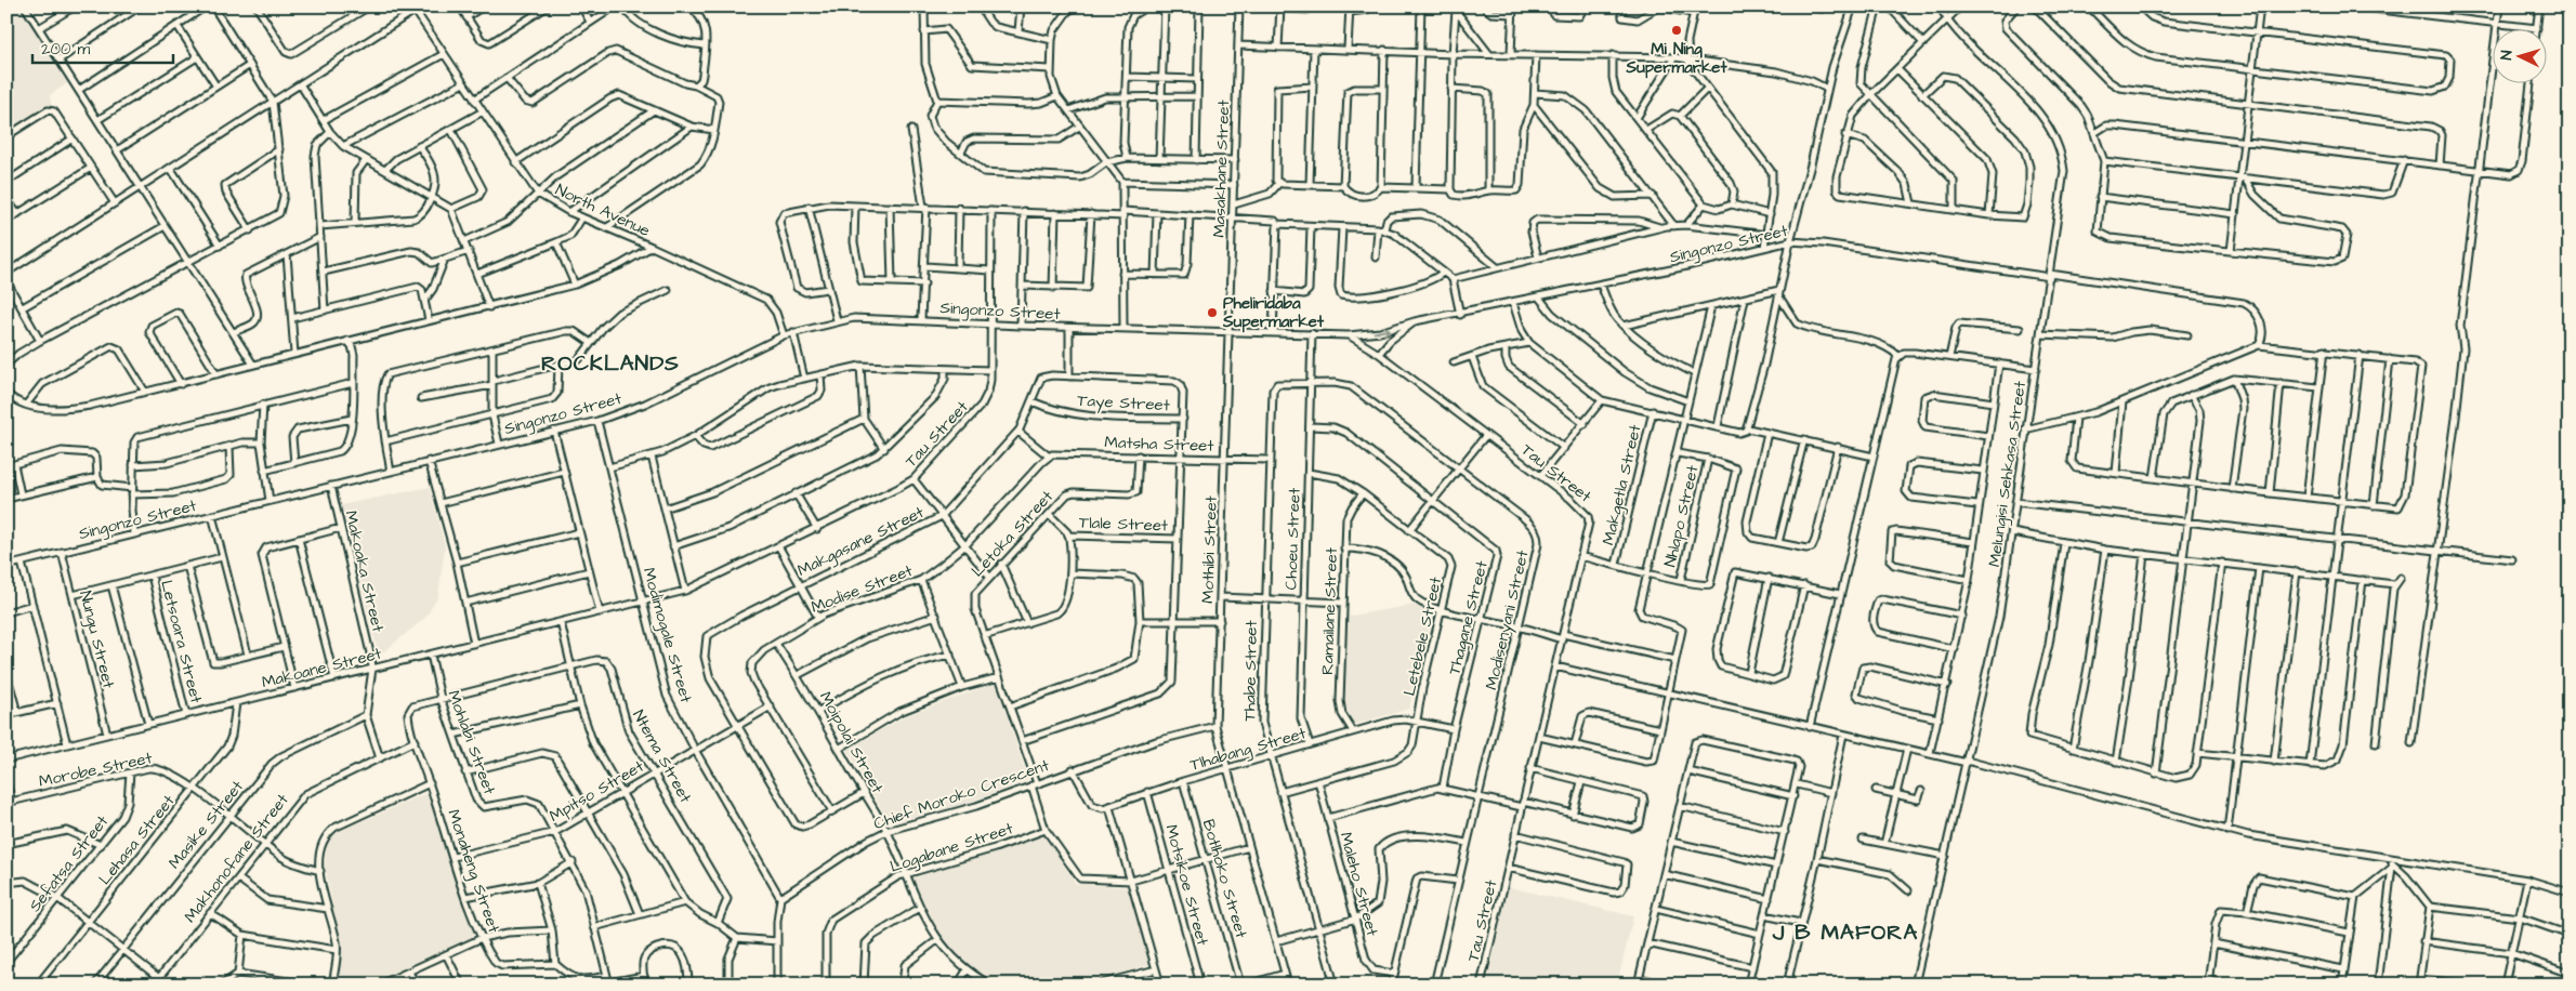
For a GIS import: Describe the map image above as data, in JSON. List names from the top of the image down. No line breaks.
{"streets":{"street":["Masakhane Street","North Avenue","Singonzo Street","Taye Street","Tau Street","Matsha Street","Melungisi Sehkasa Street","Makgetla Street","Nhlapo Street","Tlale Street","Letoka Street","Choeu Street","Makgasane Street","Mothibi Street","Makoaka Street","Modise Street","Ramailane Street","Thagane Street","Modisenyani Street","Modimogale Street","Letebele Street","Nungu Street","Letsoara Street","Makoane Street","Thabe Street","Mohlabi Street","Moipolai Street","Tlhabang Street","Ntema Street","Morobe Street","Mpitso Street","Chief Moroko Crescent","Masike Street","Lehasa Street","Logabane Street","Makhonofane Street","Sefatsa Street","Monaheng Street","Botlhoko Street","Maleho Street","Motsikoe Street"]},"crossings":[["Masakhane Street","Singonzo Street"],["Masakhane Street","Mothibi Street"],["North Avenue","Singonzo Street"],["Singonzo Street","Tau Street"],["Singonzo Street","Melungisi Sehkasa Street"],["Singonzo Street","Choeu Street"],["Singonzo Street","Mothibi Street"],["Singonzo Street","Makoaka Street"],["Singonzo Street","Modimogale Street"],["Singonzo Street","Nungu Street"],["Taye Street","Makgasane Street"],["Tau Street","Modimogale Street"],["Tau Street","Makoane Street"],["Matsha Street","Letoka Street"],["Matsha Street","Makgasane Street"],["Matsha Street","Mothibi Street"],["Matsha Street","Modise Street"],["Matsha Street","Thabe Street"],["Tlale Street","Letoka Street"],["Tlale Street","Makgasane Street"],["Letoka Street","Makgasane Street"],["Letoka Street","Chief Moroko Crescent"],["Letoka Street","Logabane Street"],["Choeu Street","Thagane Street"],["Choeu Street","Modisenyani Street"],["Choeu Street","Letebele Street"],["Choeu Street","Thabe Street"],["Choeu Street","Tlhabang Street"],["Makgasane Street","Modise Street"],["Makgasane Street","Moipolai Street"],["Makgasane Street","Mpitso Street"],["Mothibi Street","Tlhabang Street"],["Mothibi Street","Chief Moroko Crescent"],["Makoaka Street","Makoane Street"],["Makoaka Street","Masike Street"],["Makoaka Street","Makhonofane Street"],["Modise Street","Moipolai Street"],["Modise Street","Mpitso Street"],["Ramailane Street","Letebele Street"],["Ramailane Street","Tlhabang Street"],["Thagane Street","Tlhabang Street"],["Modisenyani Street","Thabe Street"],["Modimogale Street","Makoane Street"],["Modimogale Street","Mpitso Street"],["Modimogale Street","Chief Moroko Crescent"],["Letebele Street","Thabe Street"],["Letebele Street","Tlhabang Street"],["Letebele Street","Maleho Street"],["Nungu Street","Makoane Street"],["Letsoara Street","Makoane Street"],["Makoane Street","Mohlabi Street"],["Makoane Street","Lehasa Street"],["Thabe Street","Tlhabang Street"],["Mohlabi Street","Ntema Street"],["Mohlabi Street","Mpitso Street"],["Moipolai Street","Chief Moroko Crescent"],["Moipolai Street","Logabane Street"],["Tlhabang Street","Botlhoko Street"],["Tlhabang Street","Motsikoe Street"],["Ntema Street","Mpitso Street"],["Ntema Street","Monaheng Street"],["Morobe Street","Masike Street"],["Morobe Street","Lehasa Street"],["Morobe Street","Makhonofane Street"],["Morobe Street","Sefatsa Street"],["Mpitso Street","Monaheng Street"],["Makhonofane Street","Monaheng Street"]],"districts":["ROCKLANDS","J B MAFORA"],"places":["Mi Ning Supermarket","Pheliridaba Supermarket"],"scale_bar":"200 m","north":"left"}
